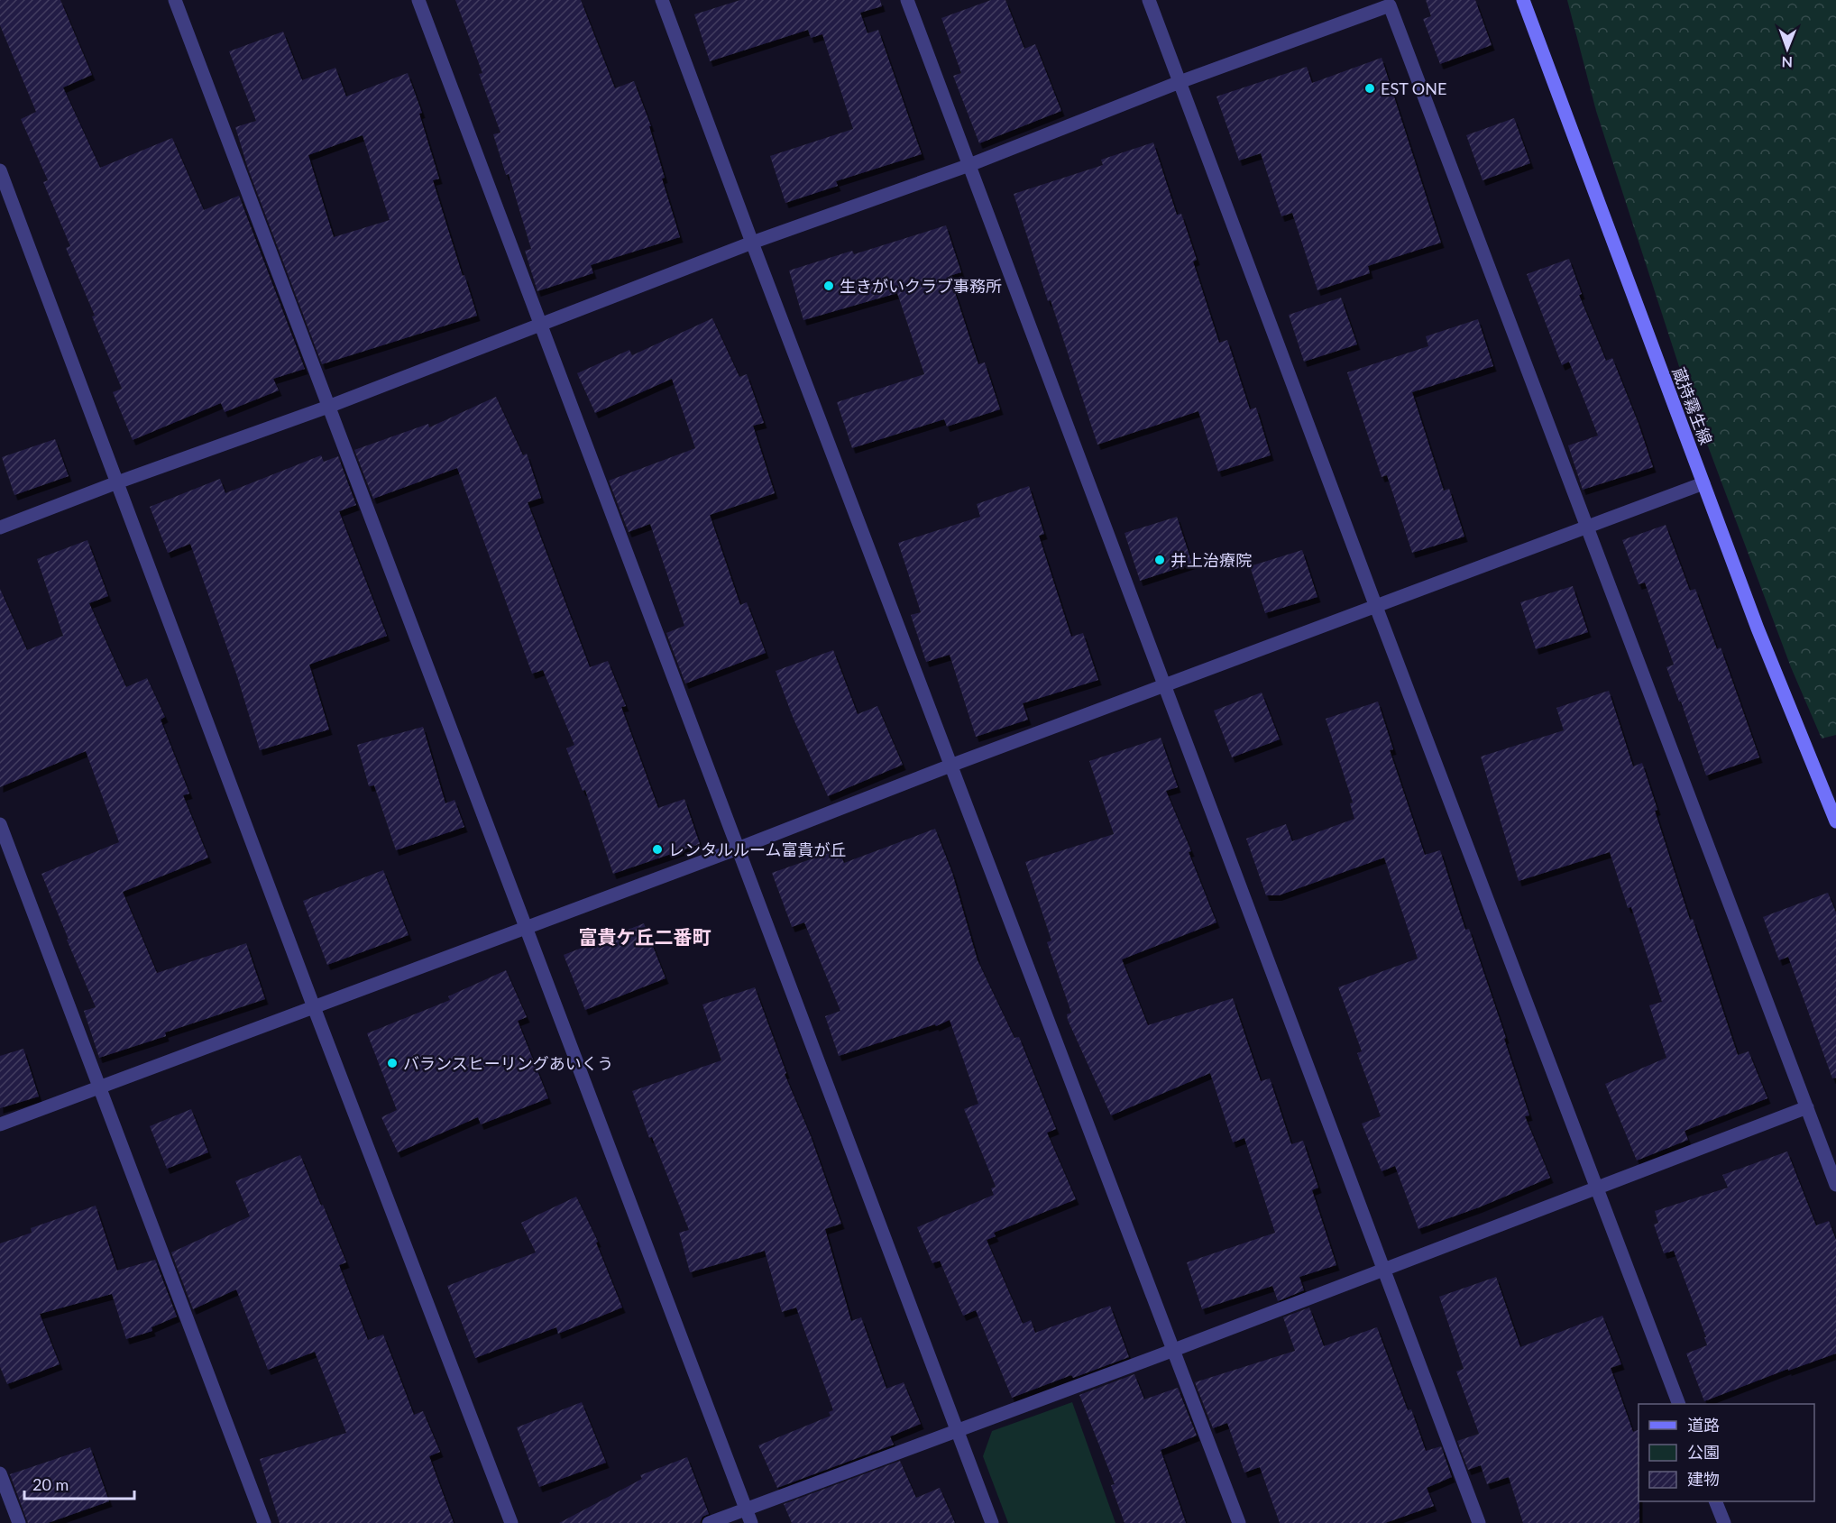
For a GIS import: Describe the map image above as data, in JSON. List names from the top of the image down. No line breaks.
{"streets":{"main road":["蔵持霧生線"]},"districts":["富貴ケ丘二番町"],"places":["EST ONE","生きがいクラブ事務所","井上治療院","レンタルルーム富貴が丘","バランスヒーリングあいくう"],"legend":["道路","公園","建物"],"scale_bar":"20 m","north":"bottom"}
